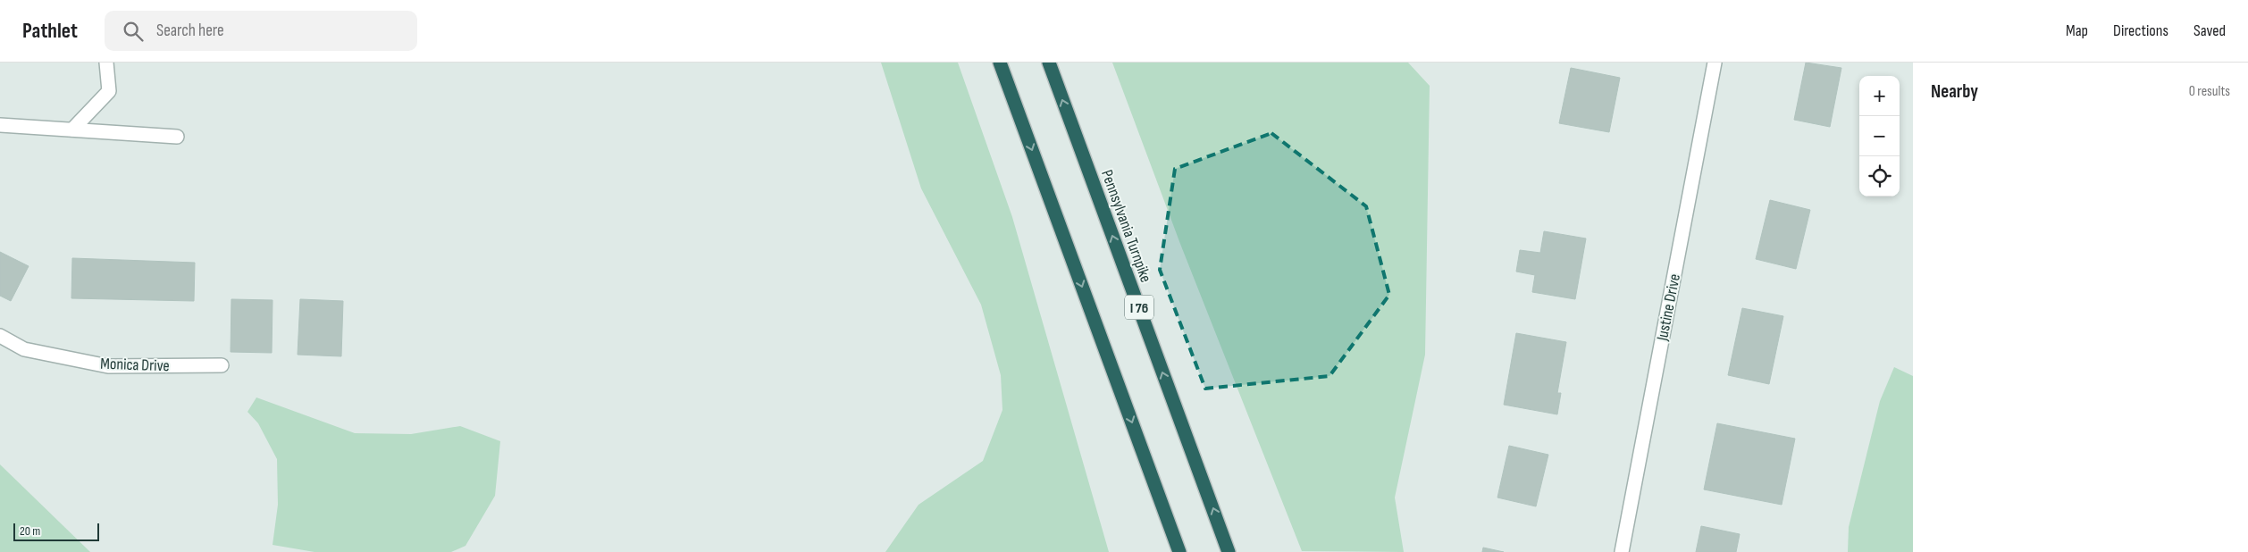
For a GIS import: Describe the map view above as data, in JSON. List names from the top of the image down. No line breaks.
{"streets":{"highway":["Pennsylvania Turnpike","I 76"],"street":["Justine Drive","Monica Drive"]},"scale_bar":"20 m","page":{"header":"Pathlet","search":"Search here","nav":["Map","Directions","Saved"],"heading":["Nearby","0 results"],"map_buttons":["+","−"],"scale":"20 m"}}
